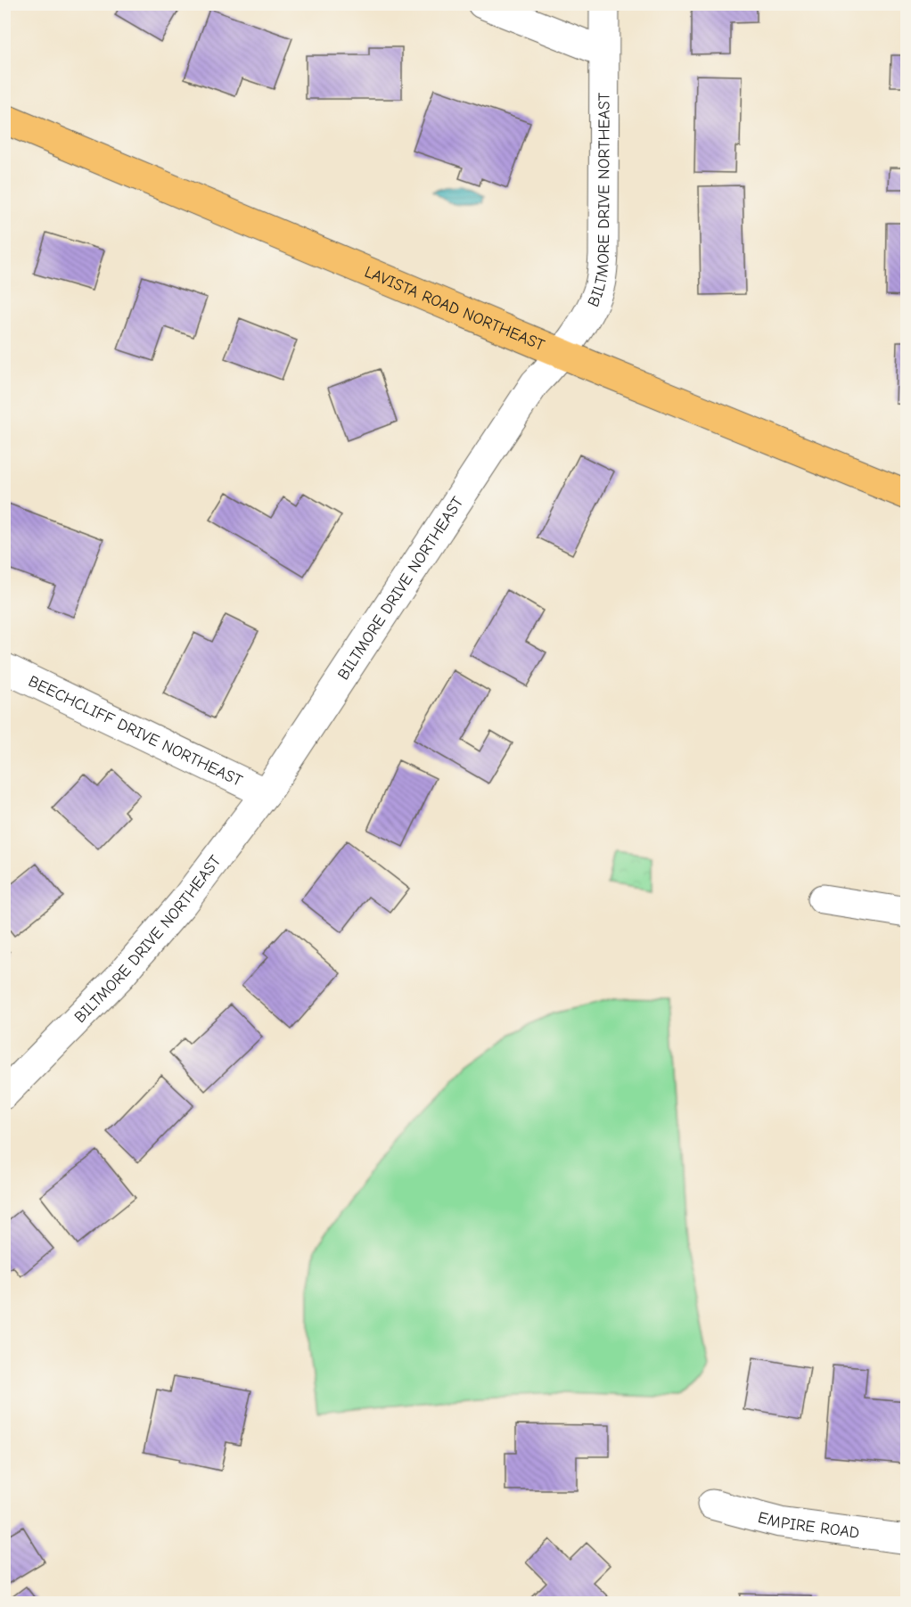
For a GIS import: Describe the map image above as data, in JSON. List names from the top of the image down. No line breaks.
{"streets":{"main road":["LAVISTA ROAD NORTHEAST"],"street":["BILTMORE DRIVE NORTHEAST","BEECHCLIFF DRIVE NORTHEAST","EMPIRE ROAD"]},"crossings":[["BILTMORE DRIVE NORTHEAST","LAVISTA ROAD NORTHEAST"],["BILTMORE DRIVE NORTHEAST","BEECHCLIFF DRIVE NORTHEAST"]]}
